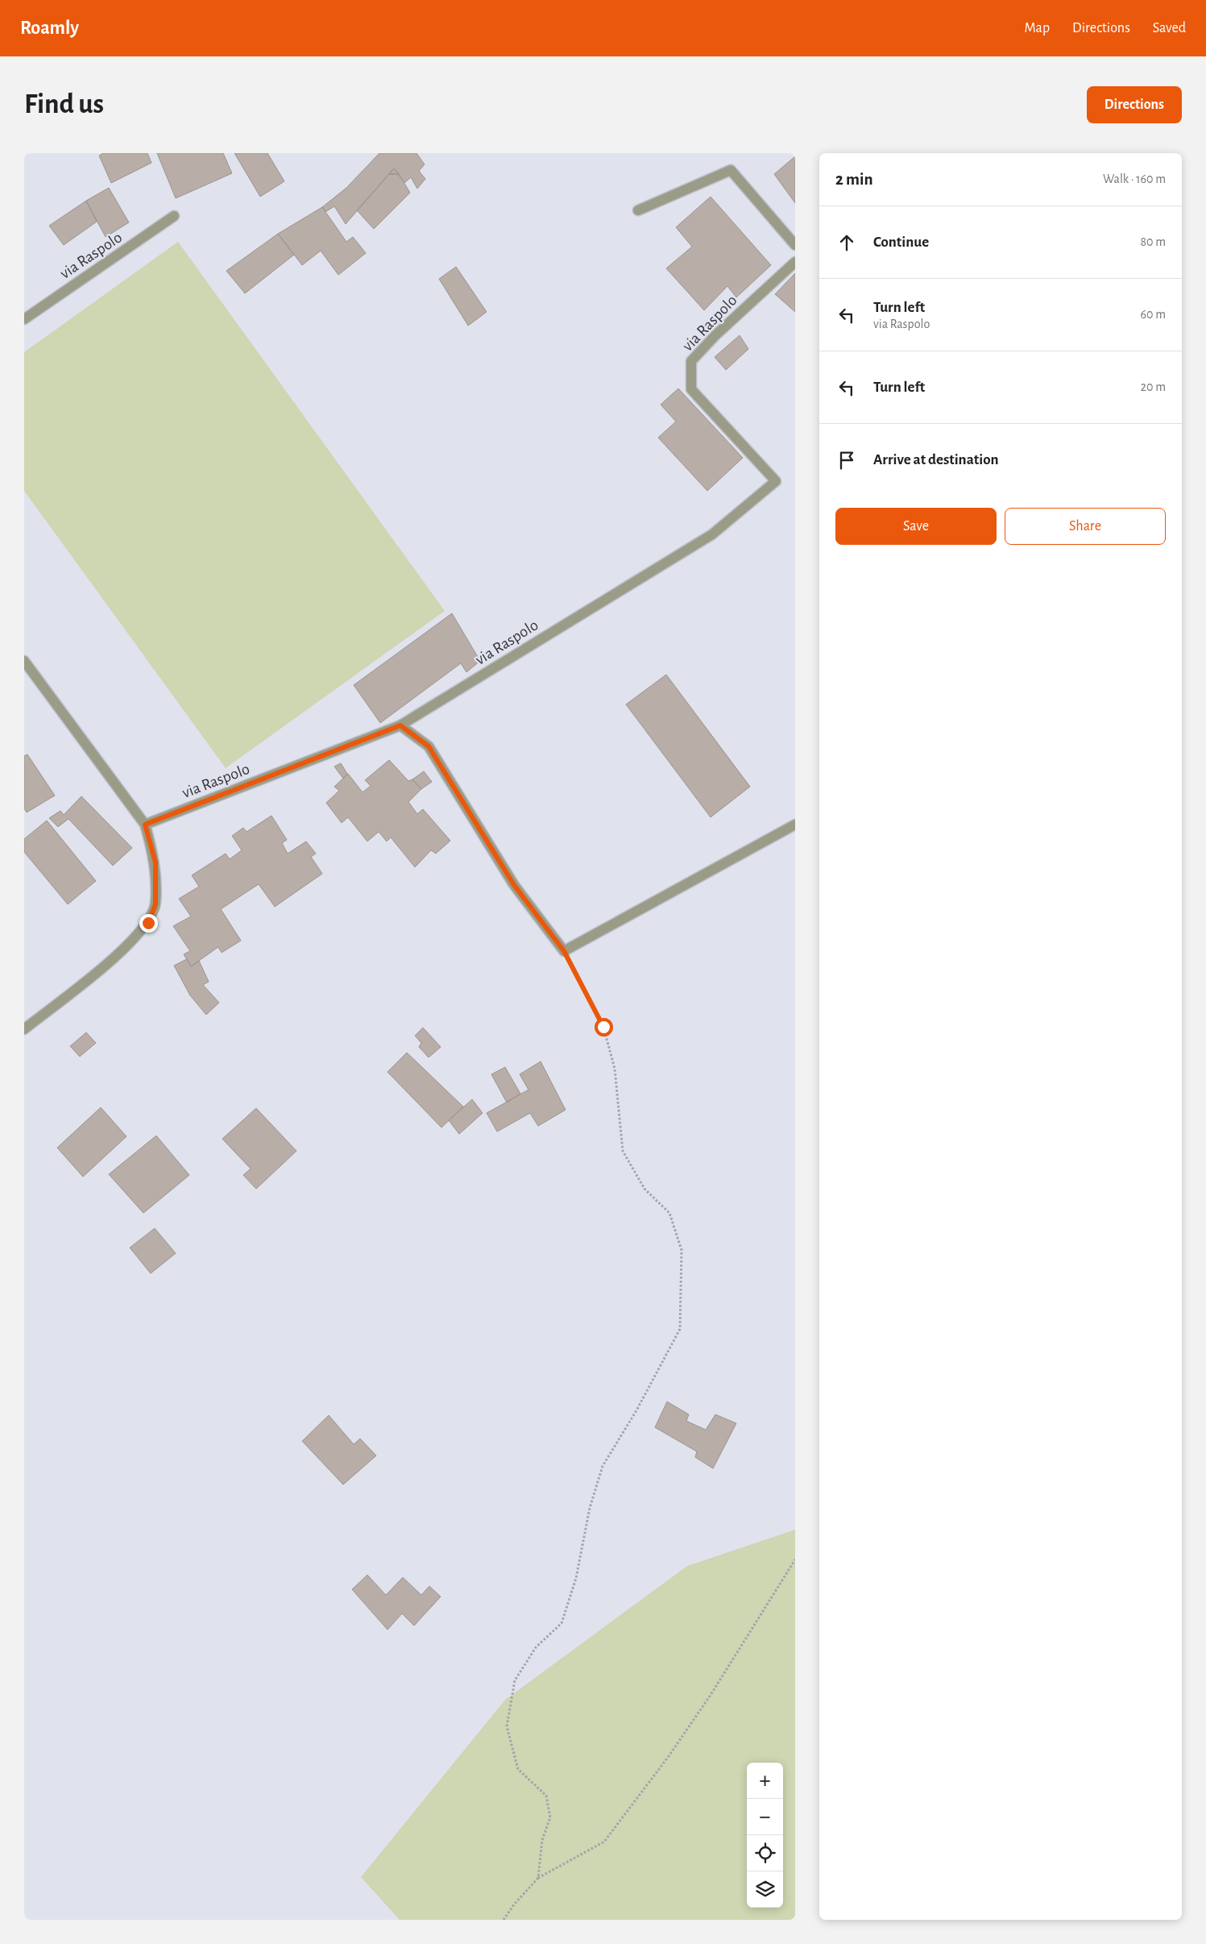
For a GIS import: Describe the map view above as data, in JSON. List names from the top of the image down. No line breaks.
{"streets":{"street":["via Raspolo"]},"page":{"header":"Roamly","nav":["Map","Directions","Saved"],"buttons":["Directions",["Save","Share"]],"title":"Find us","heading":["2 min","Walk · 160 m"],"list":[["Continue","80 m"],["Turn left","via Raspolo","60 m"],["Turn left","20 m"],"Arrive at destination"],"map_buttons":["+","−"]}}
